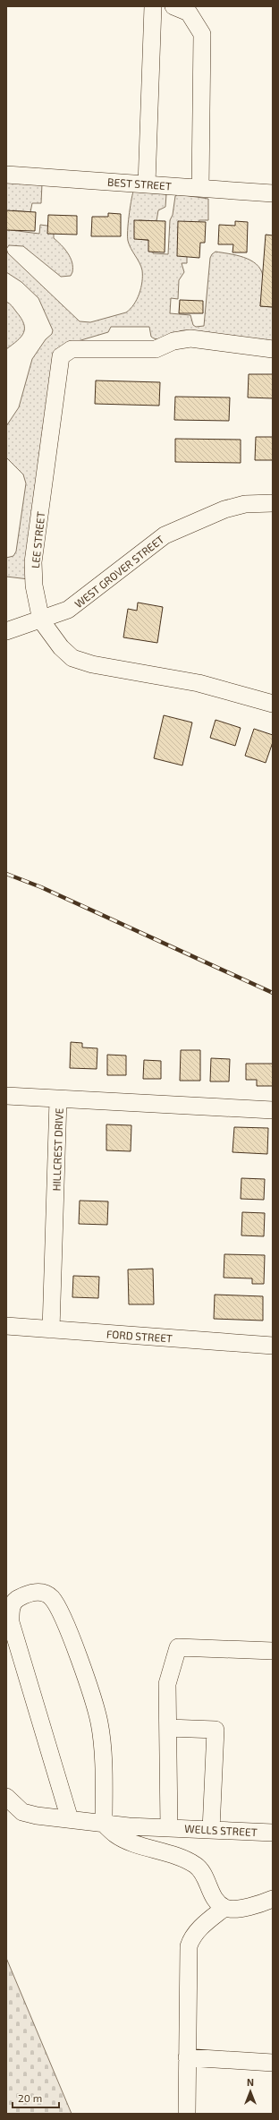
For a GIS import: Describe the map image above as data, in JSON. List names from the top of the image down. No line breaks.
{"streets":{"street":["BEST STREET","LEE STREET","WEST GROVER STREET","HILLCREST DRIVE","FORD STREET","WELLS STREET"]},"crossings":[["LEE STREET","WEST GROVER STREET"],["HILLCREST DRIVE","FORD STREET"]],"scale_bar":"20 m","north":"top"}
